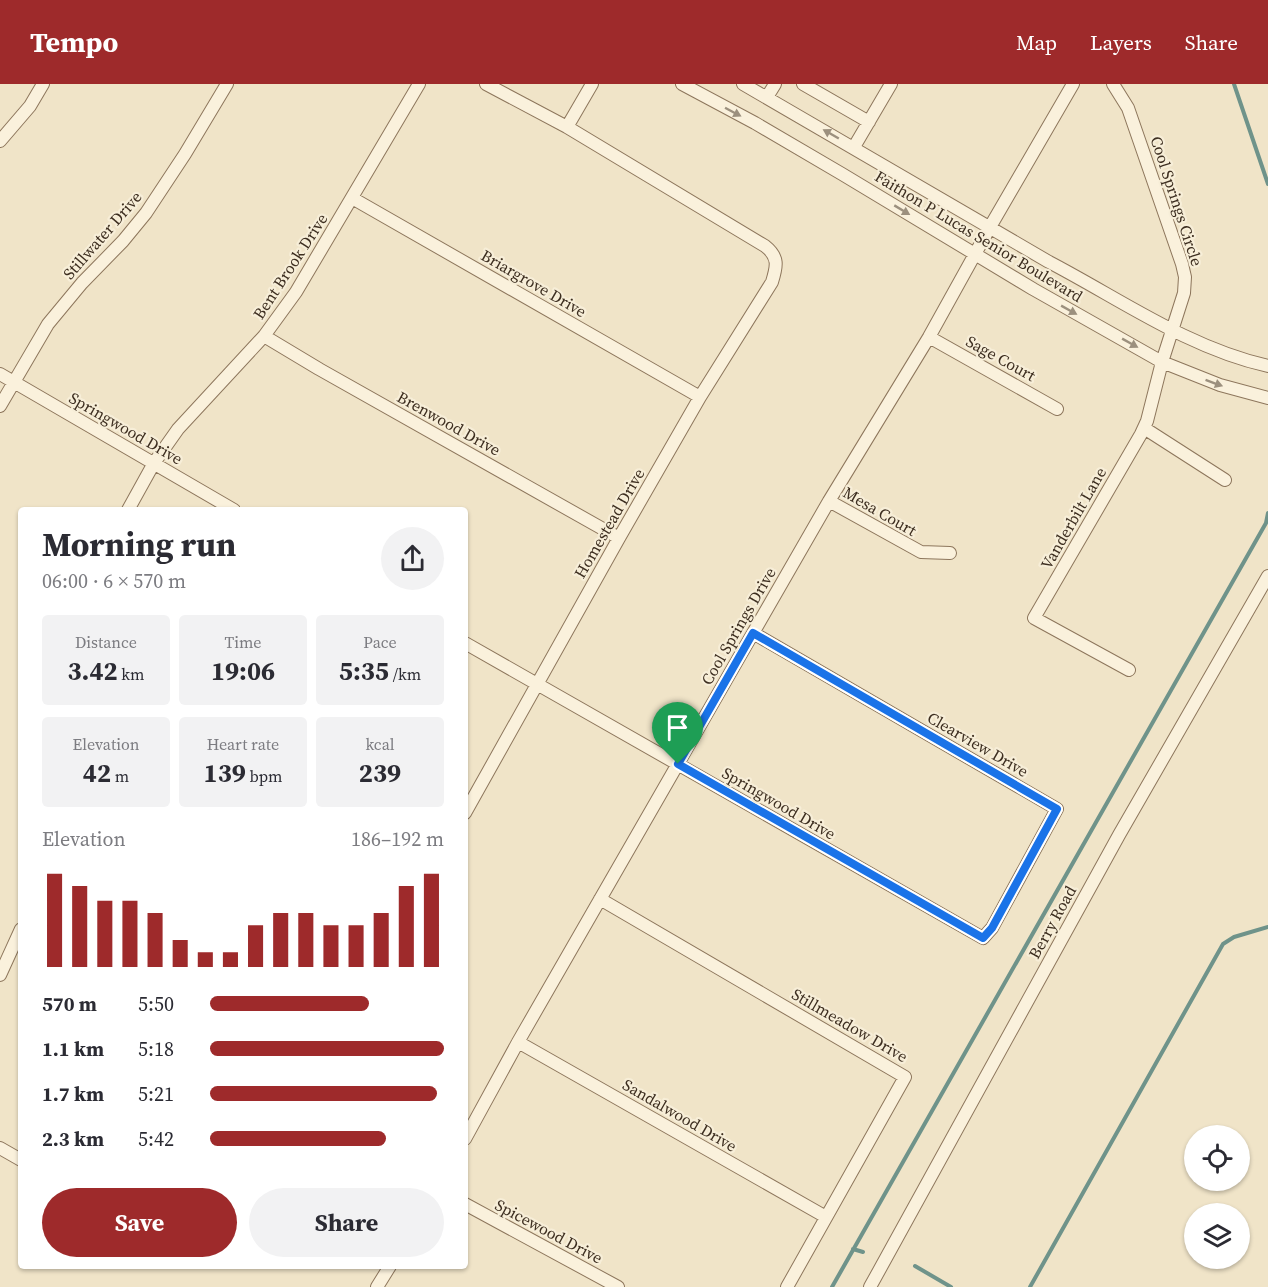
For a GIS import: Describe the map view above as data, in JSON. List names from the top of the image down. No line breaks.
{"streets":{"street":["Cool Springs Circle","Stillwater Drive","Faithon P Lucas Senior Boulevard","Bent Brook Drive","Briargrove Drive","Sage Court","Brenwood Drive","Springwood Drive","Mesa Court","Vanderbilt Lane","Homestead Drive","Cool Springs Drive","Clearview Drive","Berry Road","Stillmeadow Drive","Sandalwood Drive","Spicewood Drive"]},"crossings":[["Cool Springs Circle","Faithon P Lucas Senior Boulevard"],["Cool Springs Circle","Vanderbilt Lane"],["Stillwater Drive","Springwood Drive"],["Faithon P Lucas Senior Boulevard","Vanderbilt Lane"],["Faithon P Lucas Senior Boulevard","Cool Springs Drive"],["Bent Brook Drive","Briargrove Drive"],["Bent Brook Drive","Brenwood Drive"],["Bent Brook Drive","Springwood Drive"],["Briargrove Drive","Homestead Drive"],["Sage Court","Cool Springs Drive"],["Brenwood Drive","Homestead Drive"],["Springwood Drive","Homestead Drive"],["Springwood Drive","Cool Springs Drive"],["Springwood Drive","Clearview Drive"],["Mesa Court","Cool Springs Drive"],["Cool Springs Drive","Clearview Drive"],["Cool Springs Drive","Stillmeadow Drive"],["Cool Springs Drive","Sandalwood Drive"],["Stillmeadow Drive","Sandalwood Drive"]],"page":{"header":"Tempo","nav":["Map","Layers","Share"],"heading":["Morning run","06:00 · 6 × 570 m"],"stats":[["Distance","3.42 km"],["Time","19:06"],["Pace","5:35 /km"],["Elevation","42 m"],["Heart rate","139 bpm"],["kcal","239"]],"chart":["Elevation","186–192 m"],"list":[{"name":"570 m","note":"5:50"},{"name":"1.1 km","note":"5:18"},{"name":"1.7 km","note":"5:21"},{"name":"2.3 km","note":"5:42"}],"buttons":["Save","Share"]}}
